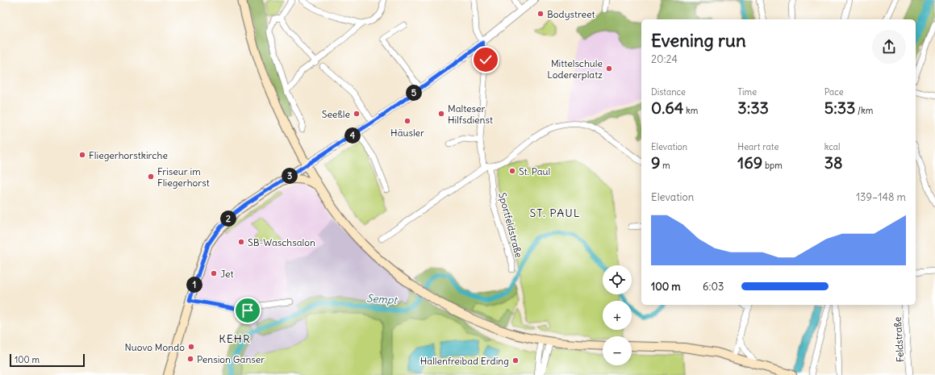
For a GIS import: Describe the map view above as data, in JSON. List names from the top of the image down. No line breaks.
{"streets":{"street":["Sportfeldstraße","Feldstraße"]},"districts":["ST. PAUL","KEHR"],"water":["Sempt"],"places":["Bodystreet","Mittelschule Lodererplatz","Seeßle","Malteser Hilfsdienst","Häusler","Fliegerhorstkirche","St. Paul","Friseur im Fliegerhorst","SB-Waschsalon","Jet","Nuovo Mondo","Pension Ganser","Hallenfreibad Erding"],"scale_bar":"100 m","page":{"heading":["Evening run","20:24"],"stats":[["Distance","0.64 km"],["Time","3:33"],["Pace","5:33 /km"],["Elevation","9 m"],["Heart rate","169 bpm"],["kcal","38"]],"pins":["5","4","3","2","1"],"chart":["Elevation","139–148 m"],"map_buttons":["+","−"],"list":[{"name":"100 m","note":"6:03"}],"scale":"100 m"}}
